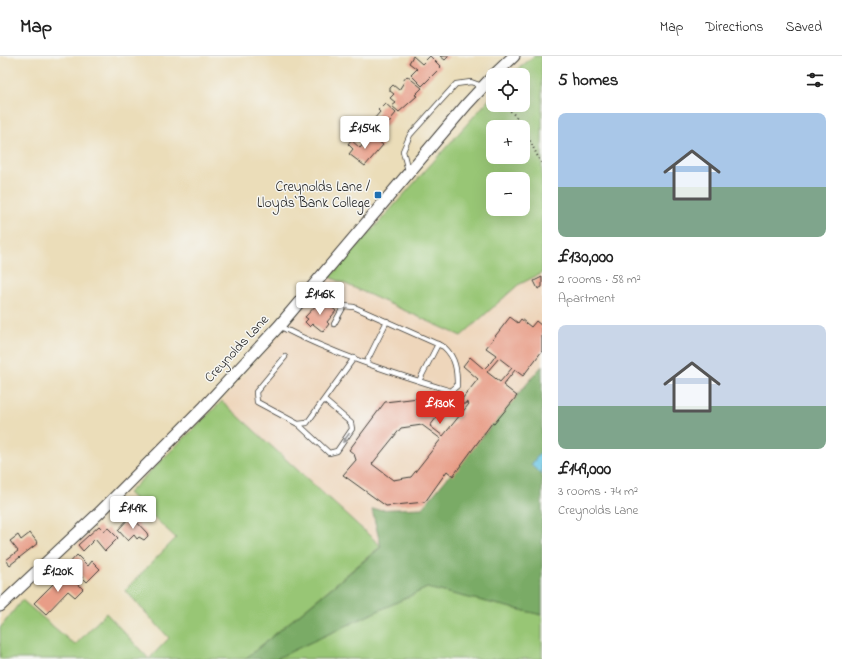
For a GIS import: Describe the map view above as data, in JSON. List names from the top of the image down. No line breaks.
{"streets":{"street":["Creynolds Lane"]},"places":{"transit":["Creynolds Lane / Lloyds Bank College"]},"page":{"header":"Map","nav":["Map","Directions","Saved"],"heading":"5 homes","map_buttons":["+","−"],"list":[{"name":"£130,000","note":"2 rooms · 58 m² · Apartment"},{"name":"£149,000","note":"3 rooms · 74 m² · Creynolds Lane"}],"price":["£154K","£146K","£130K","£149K","£120K"]}}
